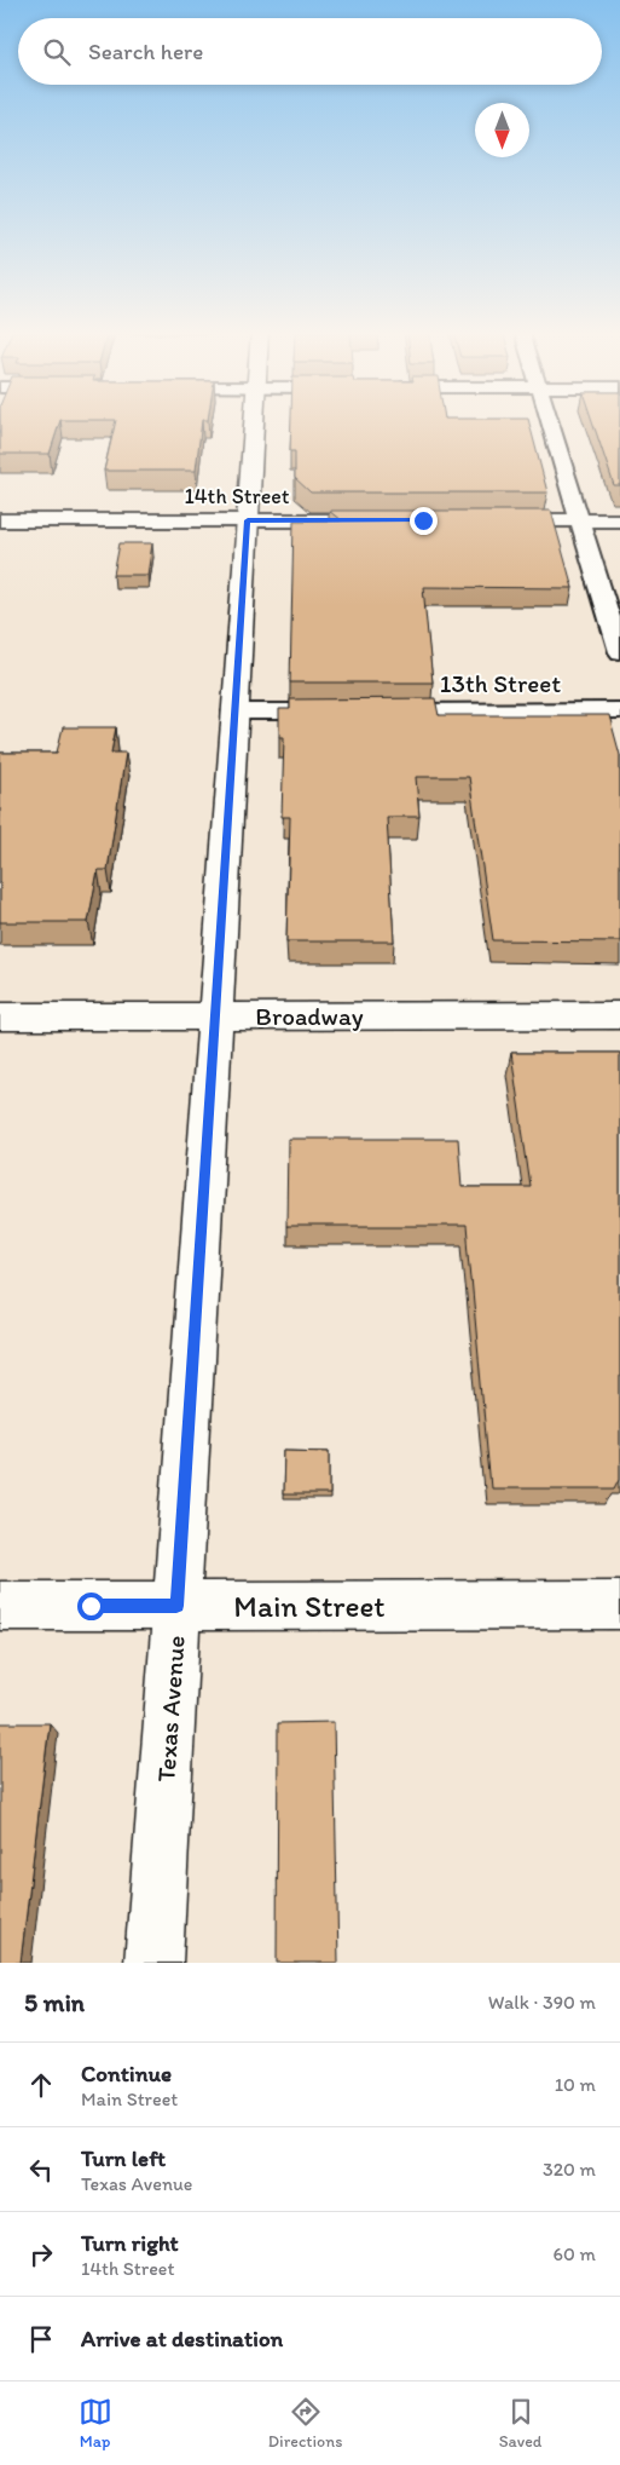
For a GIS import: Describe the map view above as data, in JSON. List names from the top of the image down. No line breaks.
{"streets":{"main road":["Broadway","Main Street","Texas Avenue"],"street":["14th Street","13th Street"]},"crossings":[["14th Street","Texas Avenue"],["Broadway","Texas Avenue"],["Main Street","Texas Avenue"]],"north":"bottom","page":{"search":"Search here","heading":["5 min","Walk · 390 m"],"list":[["Continue","Main Street","10 m"],["Turn left","Texas Avenue","320 m"],["Turn right","14th Street","60 m"],"Arrive at destination"],"nav":["Map","Directions","Saved"]}}
